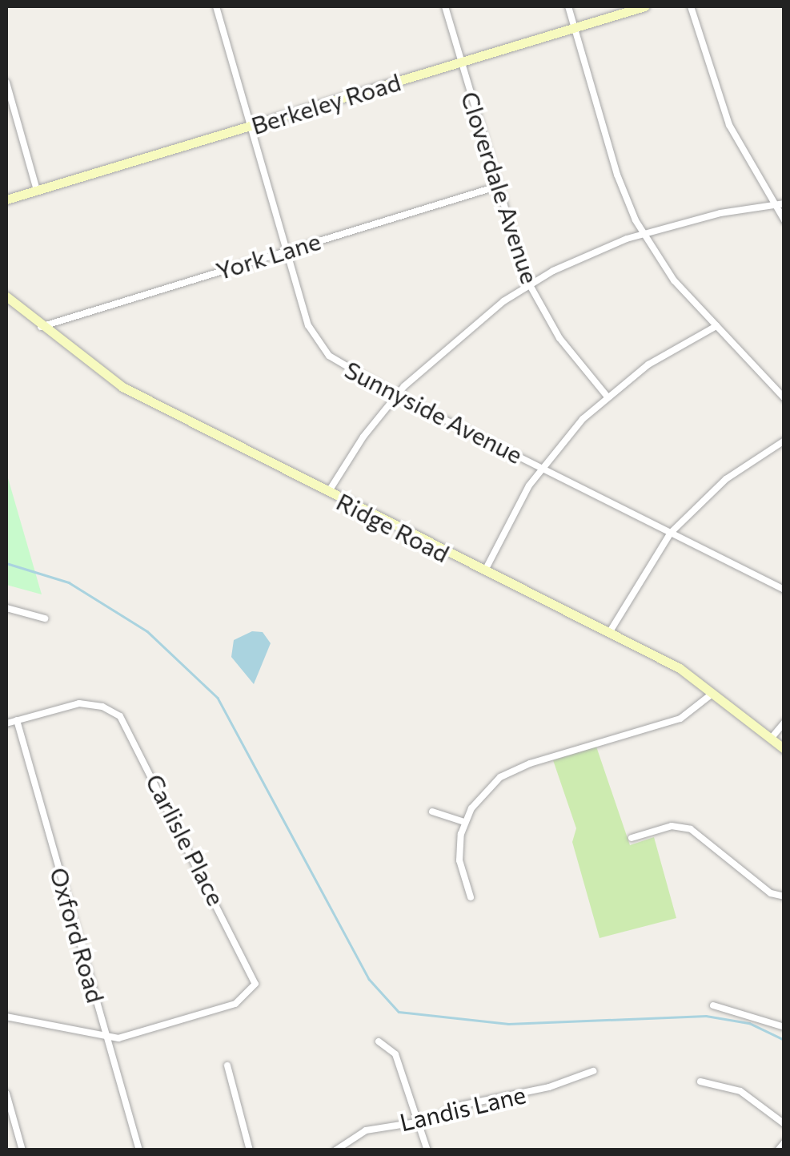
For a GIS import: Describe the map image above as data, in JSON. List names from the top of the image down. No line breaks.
{"streets":{"street":["Berkeley Road","Cloverdale Avenue","York Lane","Sunnyside Avenue","Ridge Road","Carlisle Place","Oxford Road","Landis Lane"]},"crossings":[["Berkeley Road","Cloverdale Avenue"],["Berkeley Road","Sunnyside Avenue"],["Cloverdale Avenue","York Lane"],["York Lane","Sunnyside Avenue"],["York Lane","Ridge Road"],["Carlisle Place","Oxford Road"]]}
